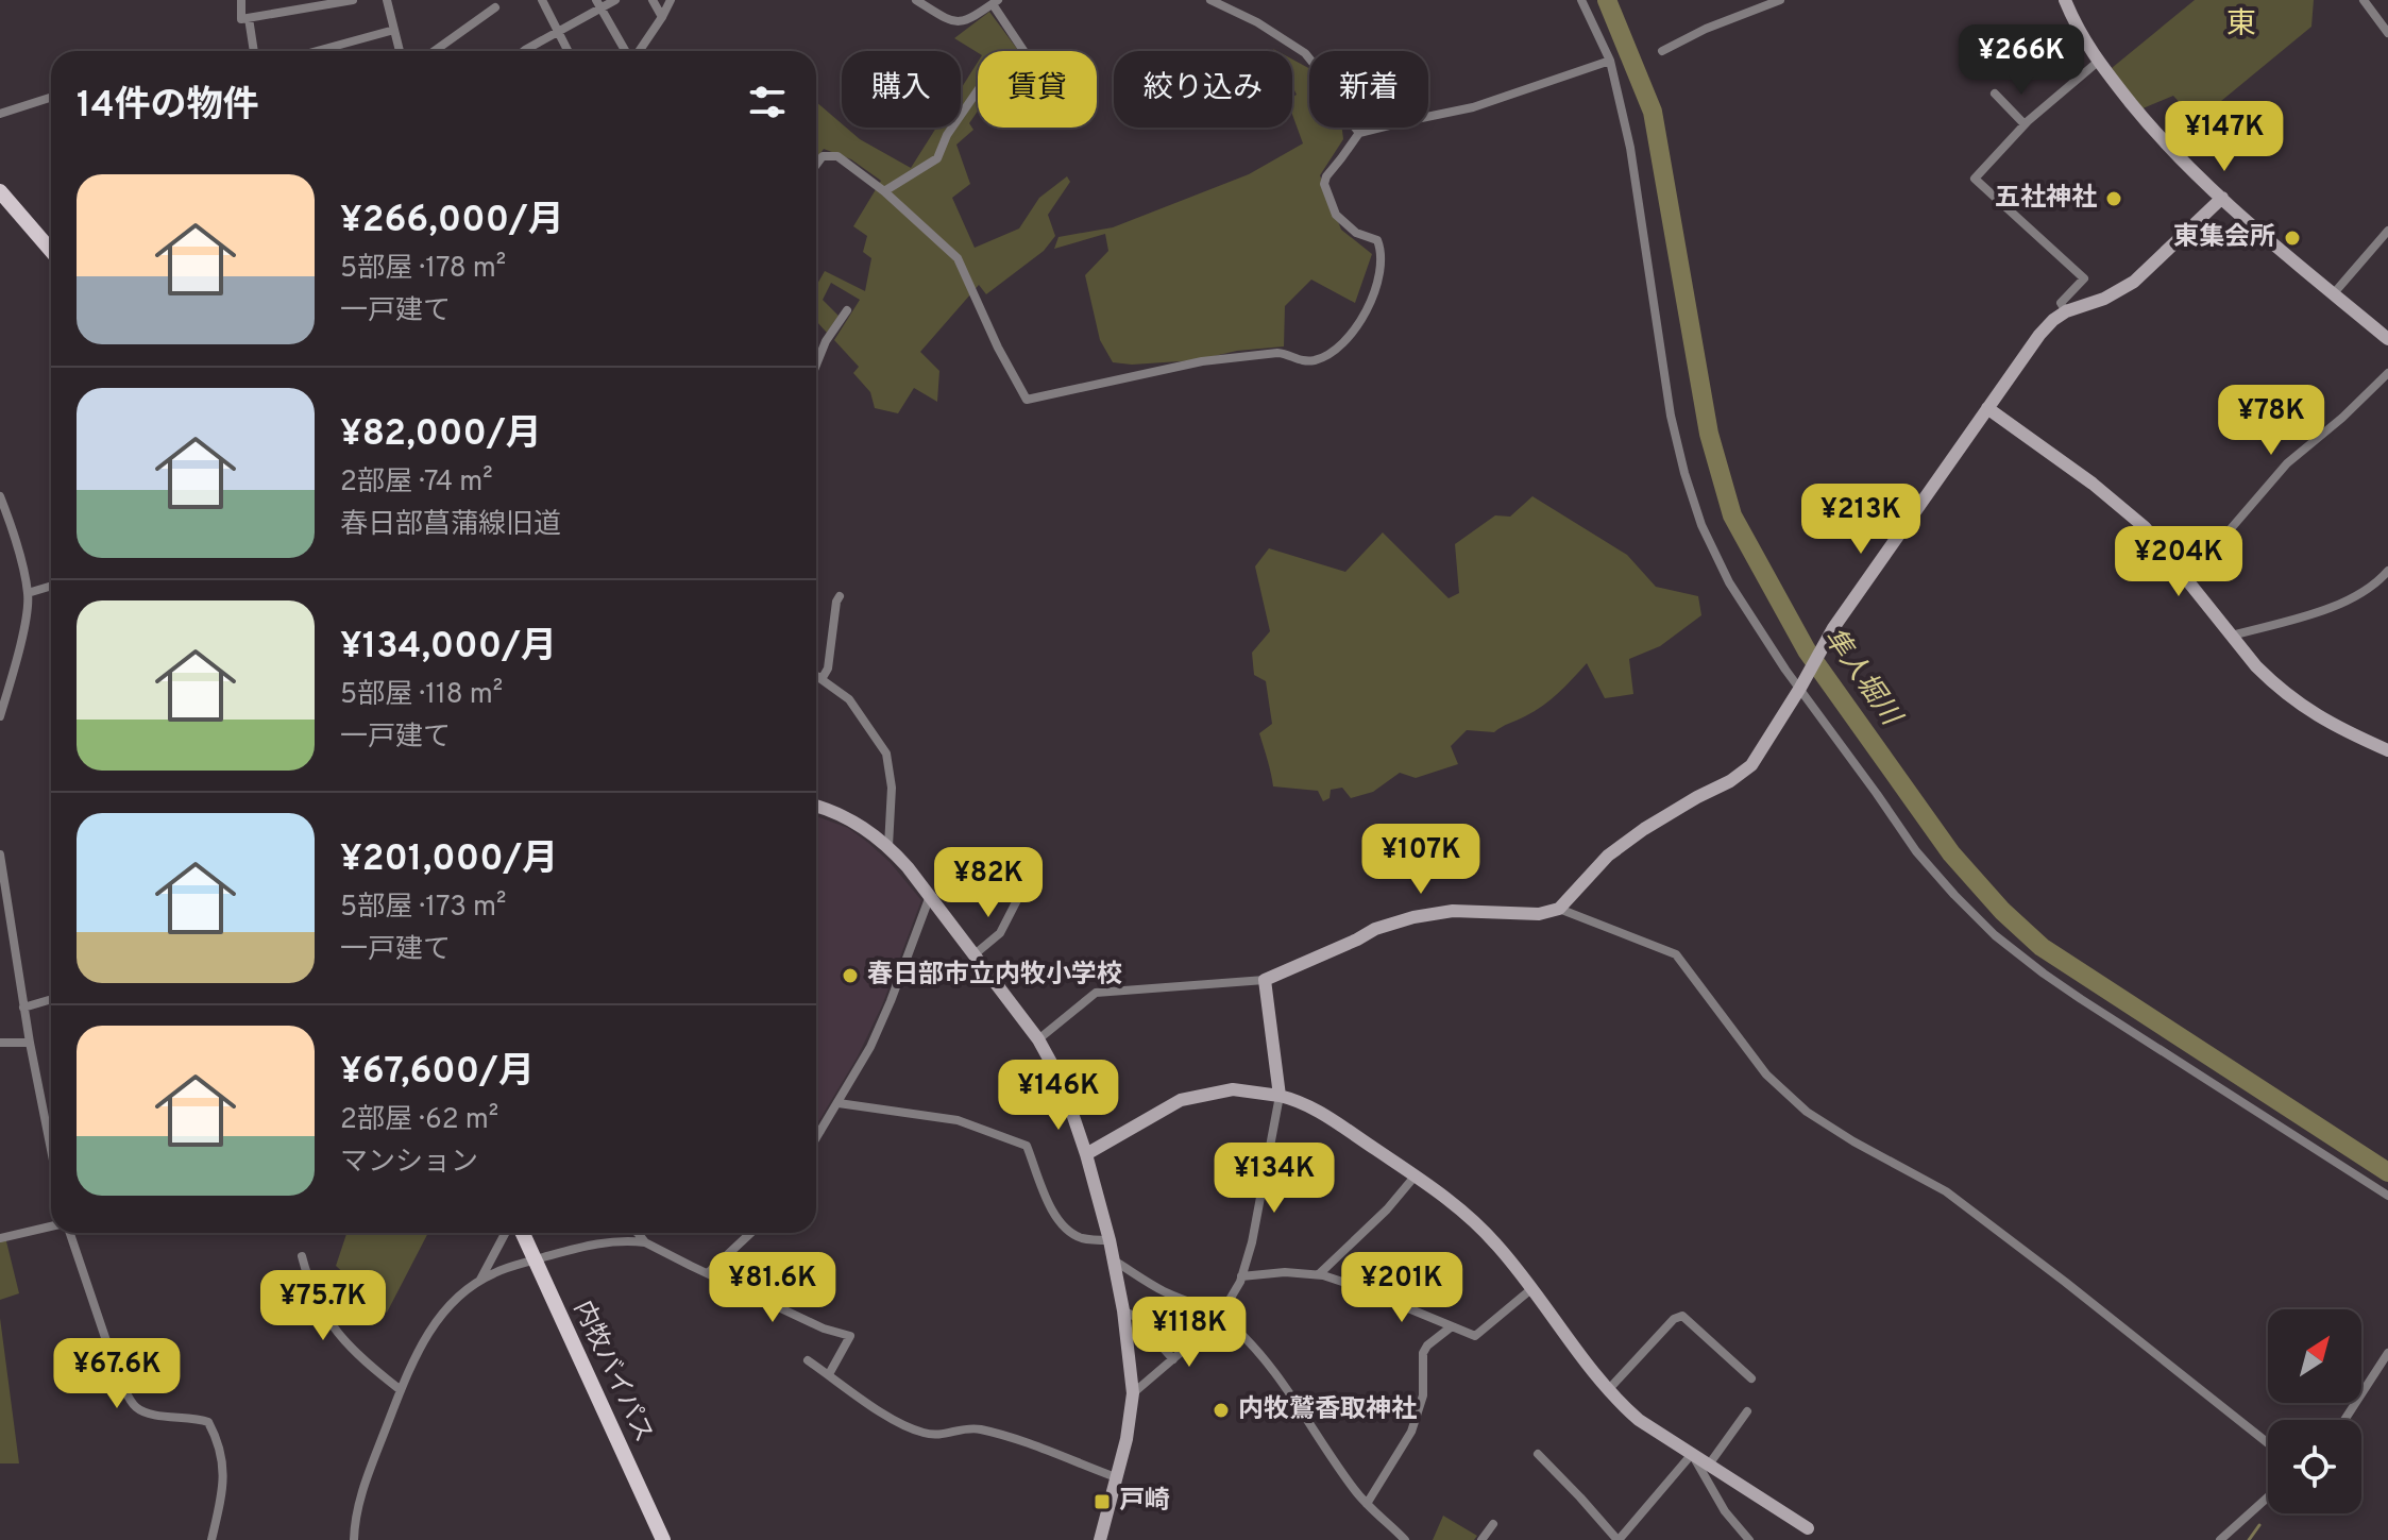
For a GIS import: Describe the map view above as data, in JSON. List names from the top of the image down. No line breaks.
{"streets":{"main road":["内牧バイパス"]},"districts":["東"],"water":["隼人堀川"],"places":{"other":["五社神社","東集会所","春日部市立内牧小学校","内牧鷲香取神社"],"transit":["戸崎"]},"north":"top right","page":{"price":["¥266K","¥147K","¥78K","¥213K","¥204K","¥107K","¥82K","¥146K","¥134K","¥81.6K","¥201K","¥75.7K","¥118K","¥67.6K"],"chip":["購入","賃貸","絞り込み","新着"],"heading":"14件の物件","list":[{"name":"¥266,000/月","note":"5部屋 · 178 m² · 一戸建て"},{"name":"¥82,000/月","note":"2部屋 · 74 m² · 春日部菖蒲線旧道"},{"name":"¥134,000/月","note":"5部屋 · 118 m² · 一戸建て"},{"name":"¥201,000/月","note":"5部屋 · 173 m² · 一戸建て"},{"name":"¥67,600/月","note":"2部屋 · 62 m² · マンション"}]}}
